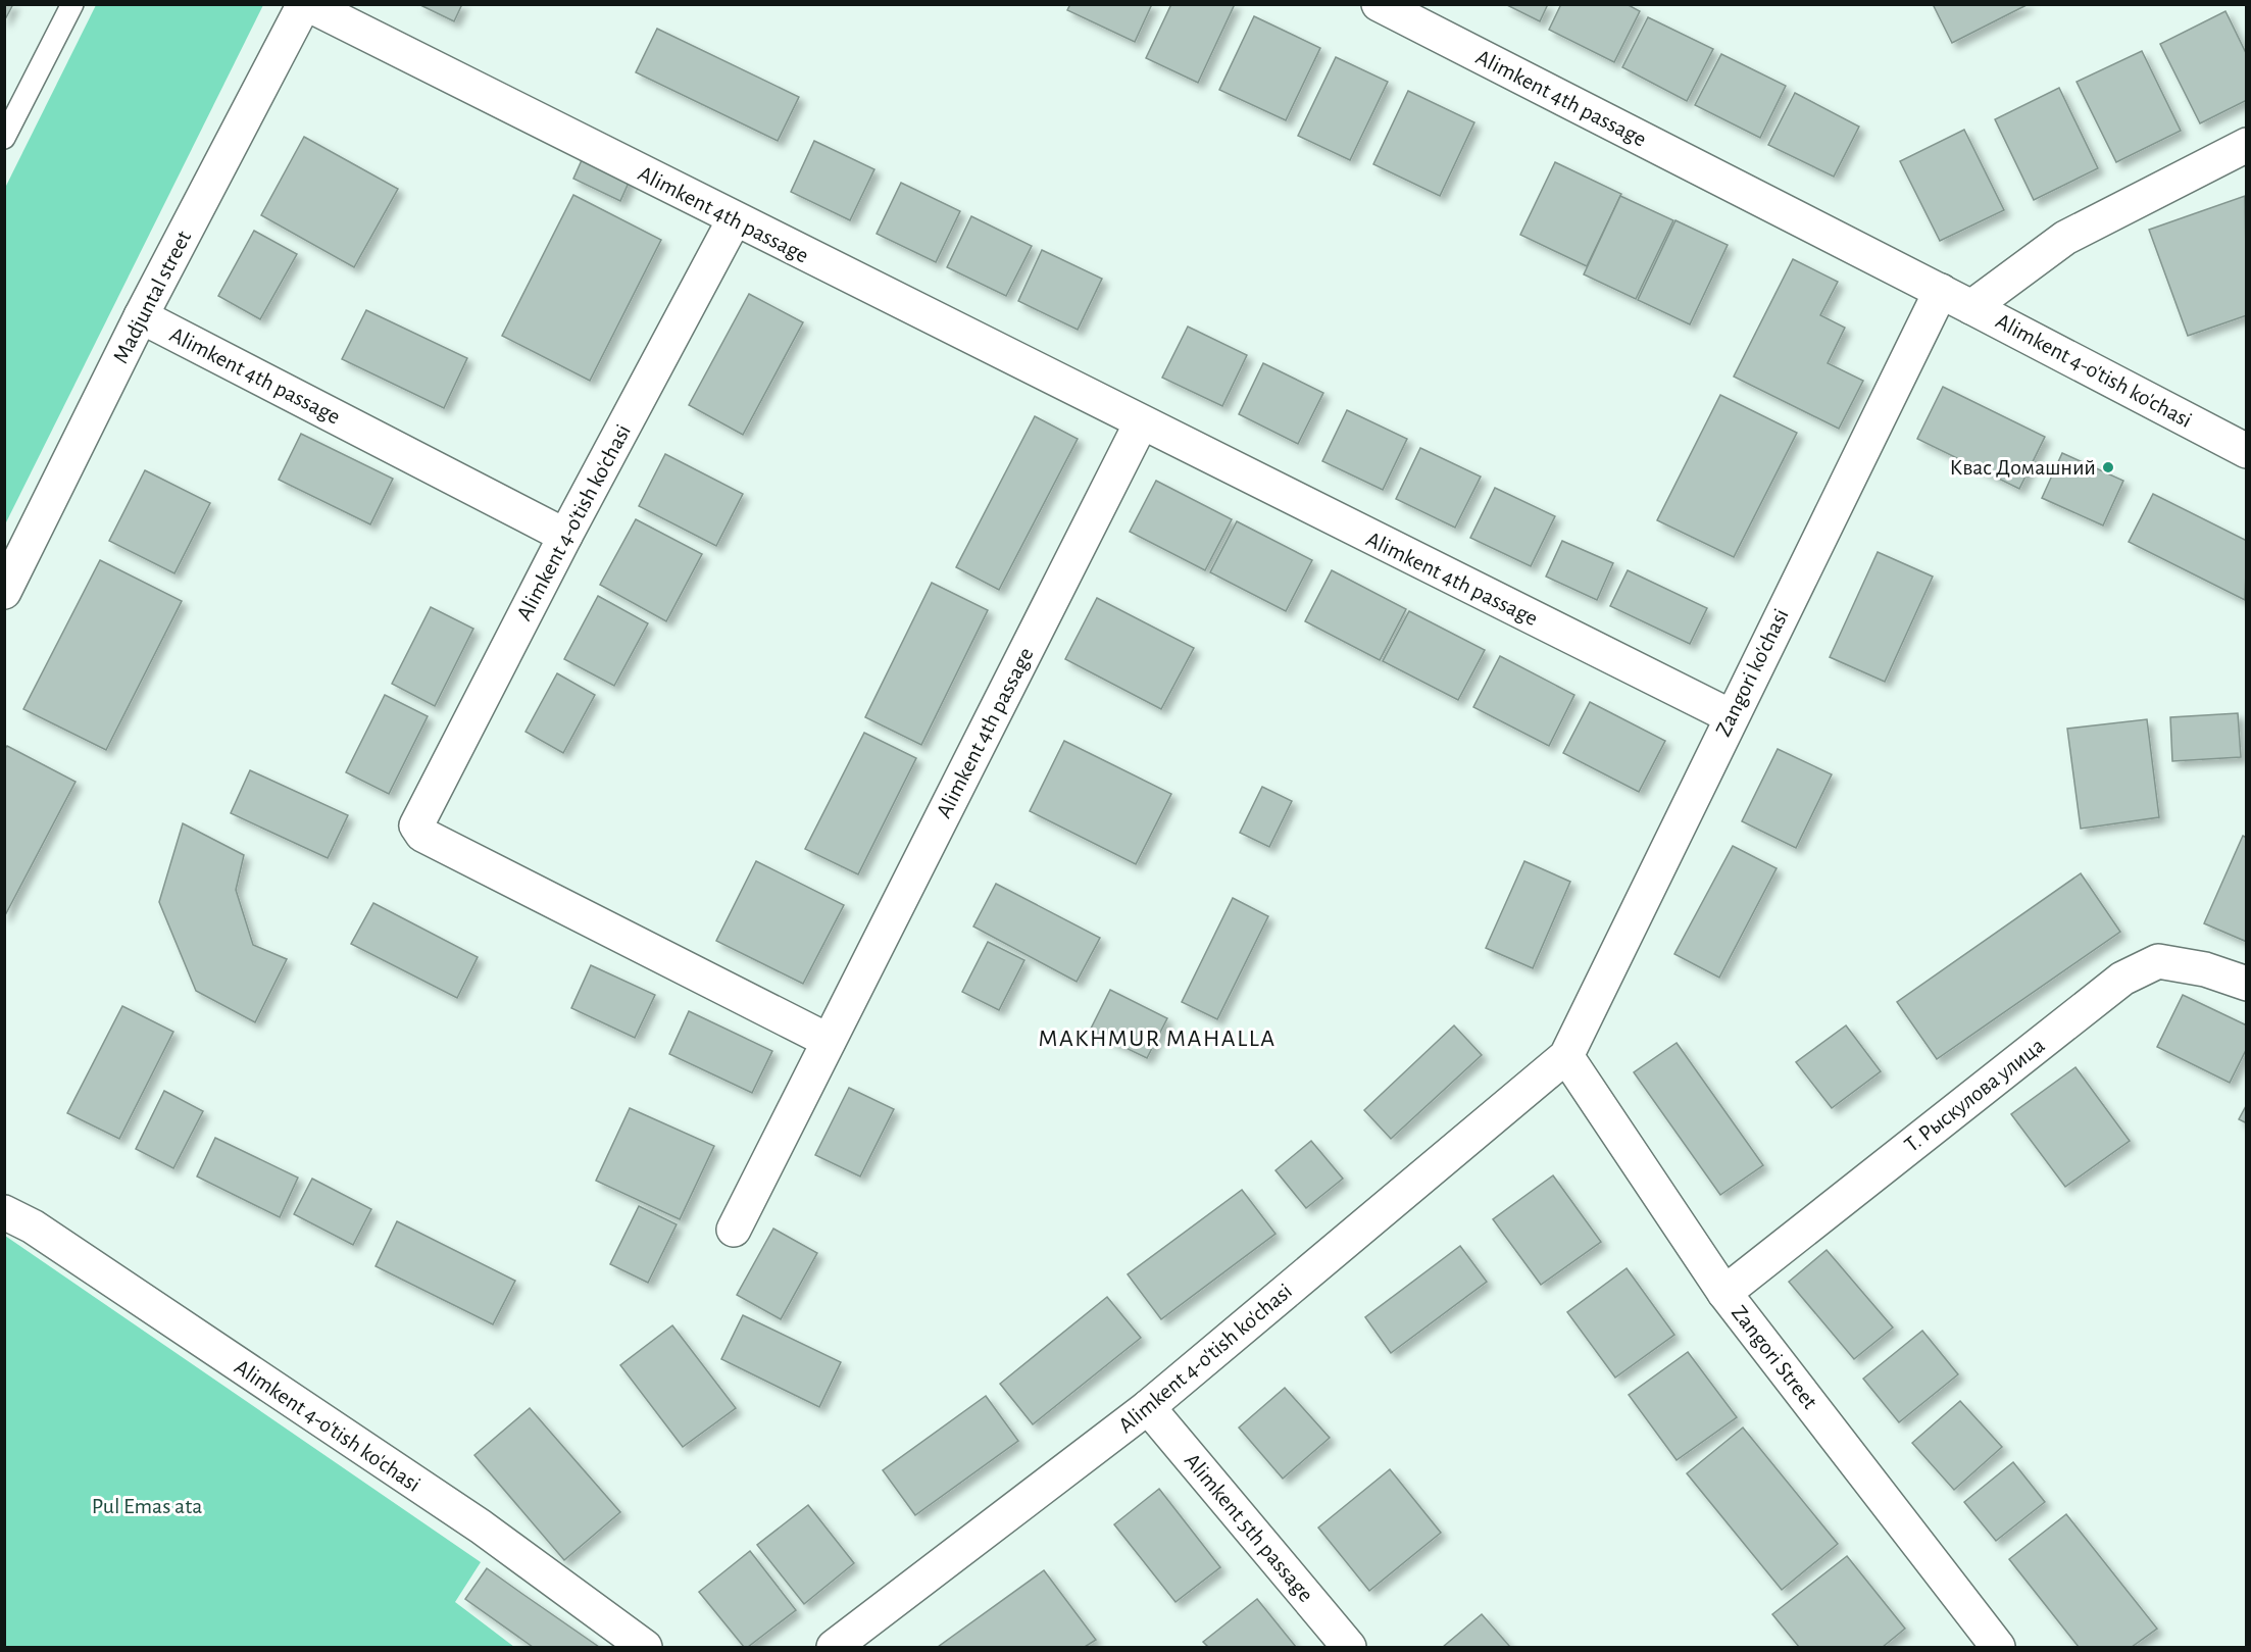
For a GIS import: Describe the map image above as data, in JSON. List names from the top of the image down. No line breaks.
{"streets":{"street":["Alimkent 4th passage","Madjuntal street","Alimkent 4-o'tish ko'chasi","Zangori ko'chasi","Т. Рыскулова улица","Zangori Street","Alimkent 5th passage"]},"crossings":[["Alimkent 4th passage","Madjuntal street"],["Alimkent 4th passage","Alimkent 4-o'tish ko'chasi"],["Alimkent 4th passage","Zangori ko'chasi"],["Alimkent 4-o'tish ko'chasi","Zangori ko'chasi"],["Alimkent 4-o'tish ko'chasi","Zangori Street"],["Alimkent 4-o'tish ko'chasi","Alimkent 5th passage"],["Zangori ko'chasi","Zangori Street"],["Т. Рыскулова улица","Zangori Street"]],"districts":["MAKHMUR MAHALLA"],"parks":["Pul Emas ata"],"places":["Квас Домашний"]}
